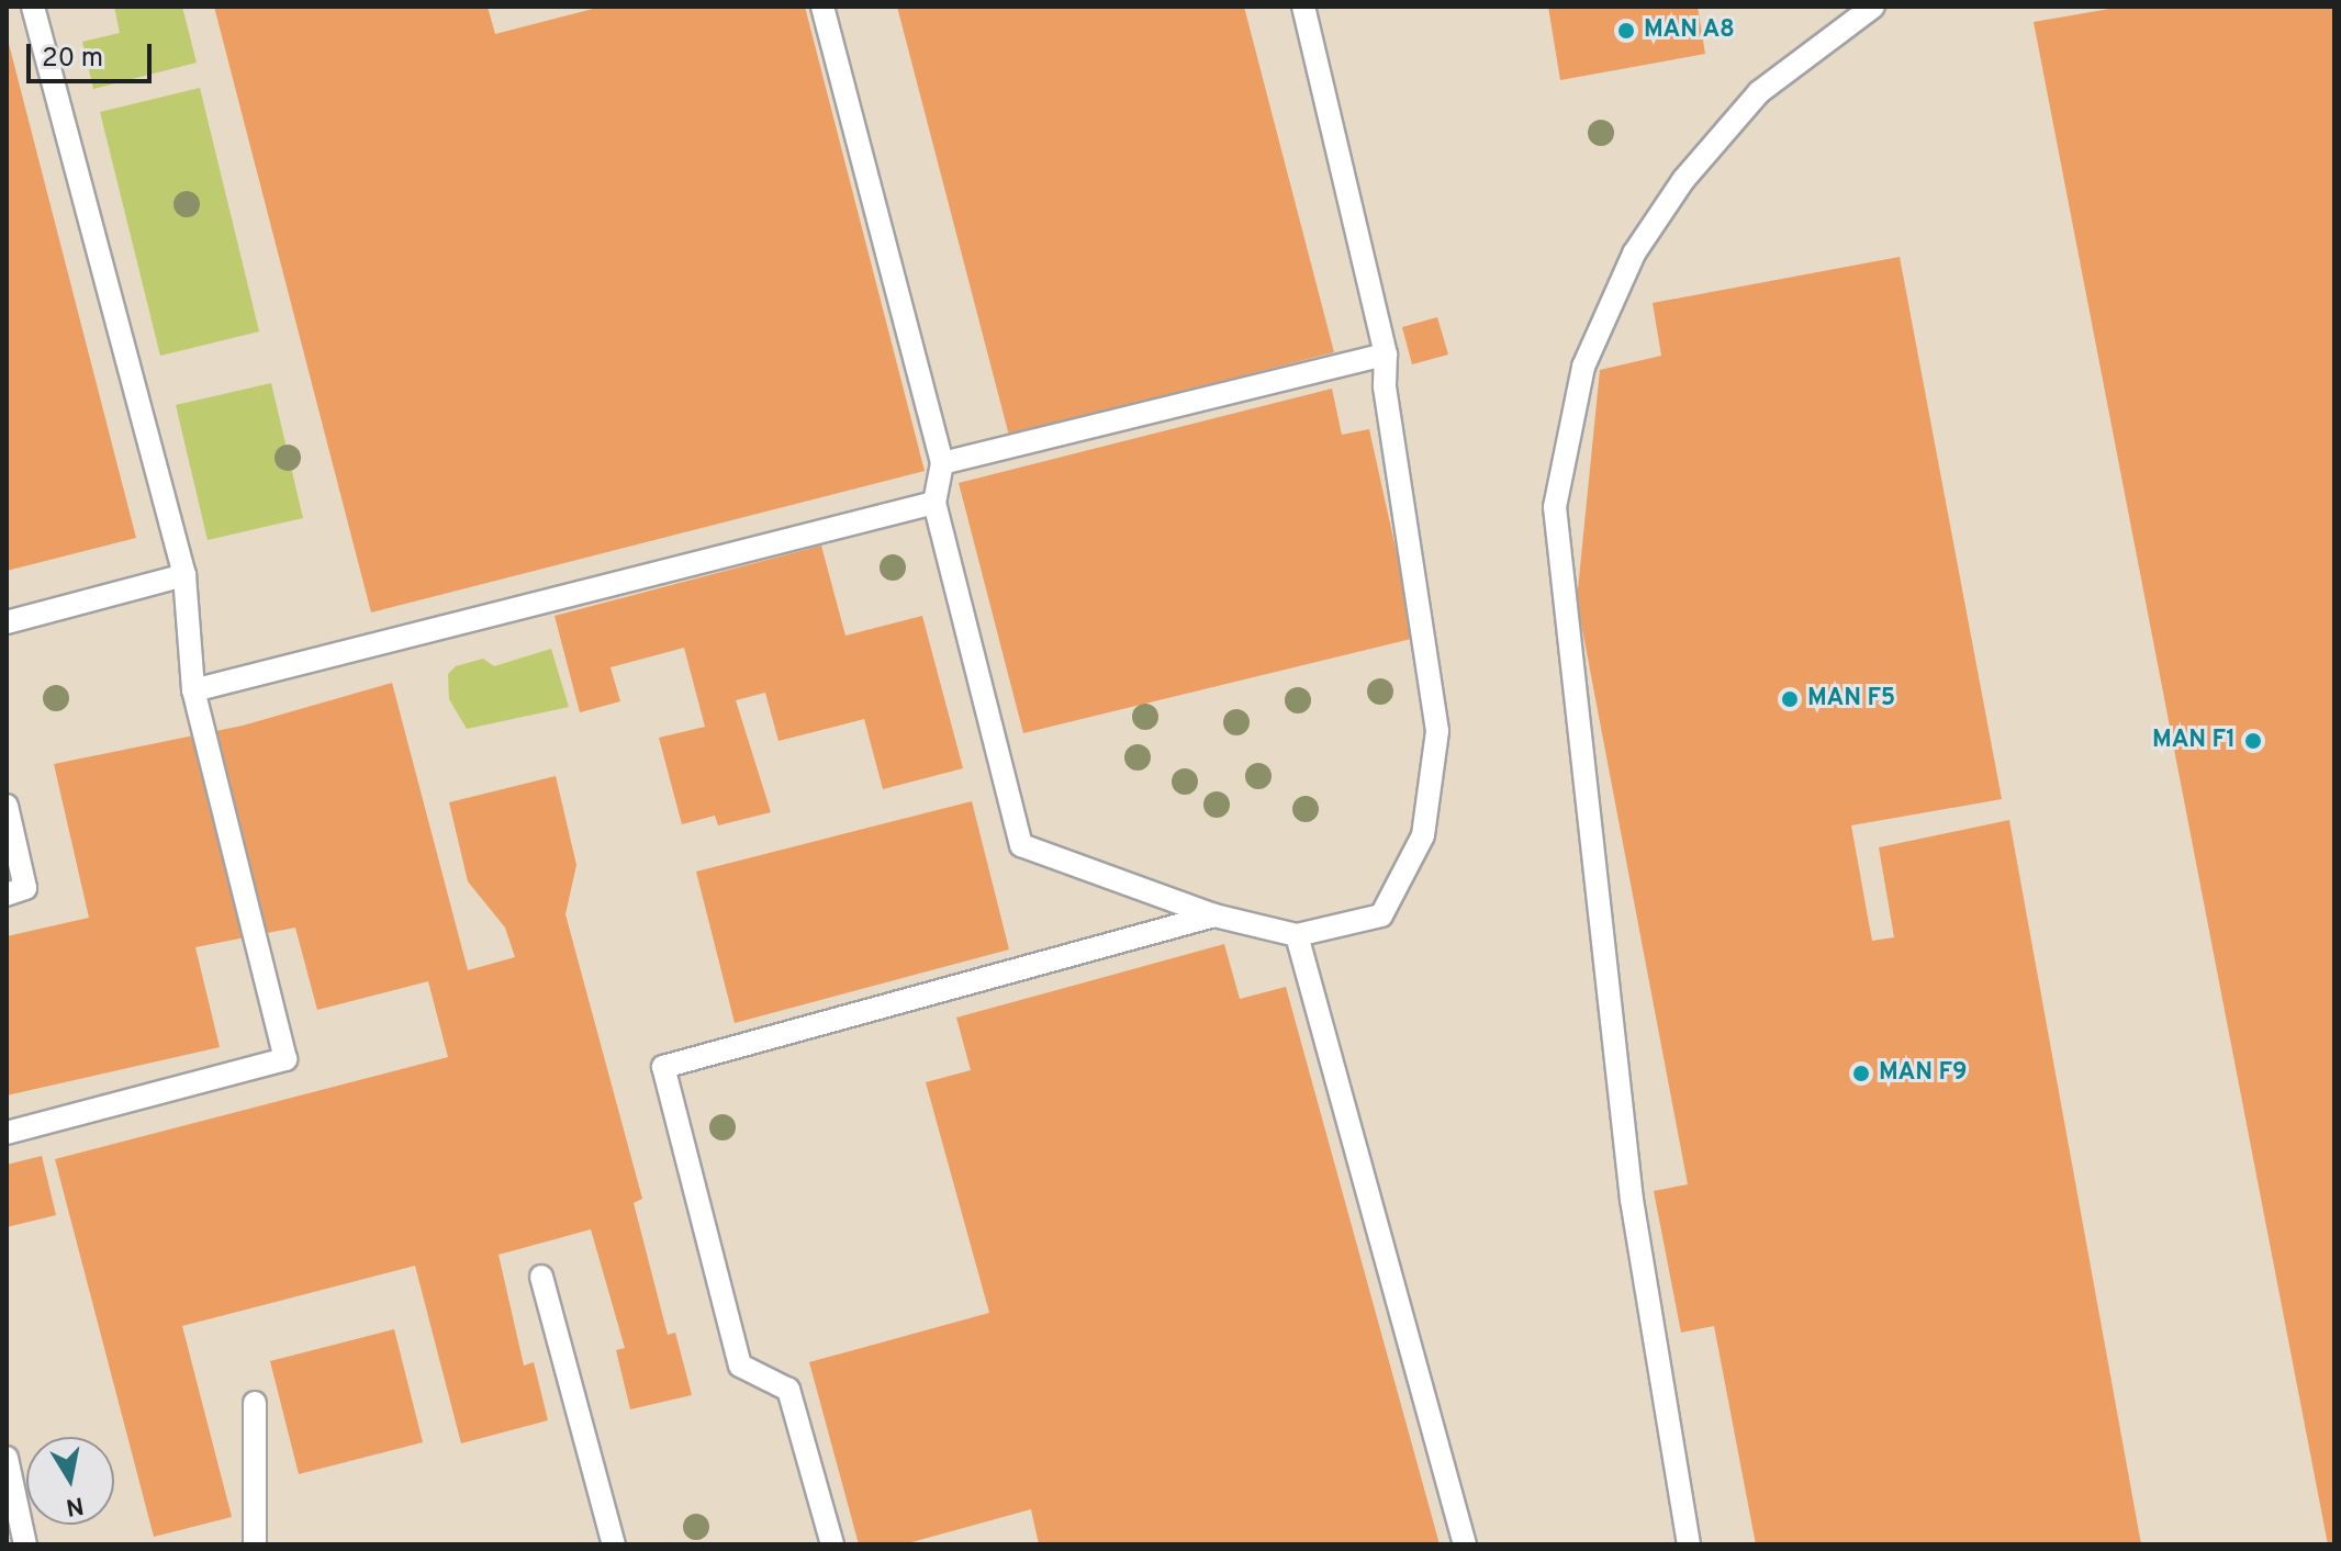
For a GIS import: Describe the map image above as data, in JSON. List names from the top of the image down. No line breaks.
{"places":["MAN A8","MAN F5","MAN F1","MAN F9"],"scale_bar":"20 m","north":"bottom"}
